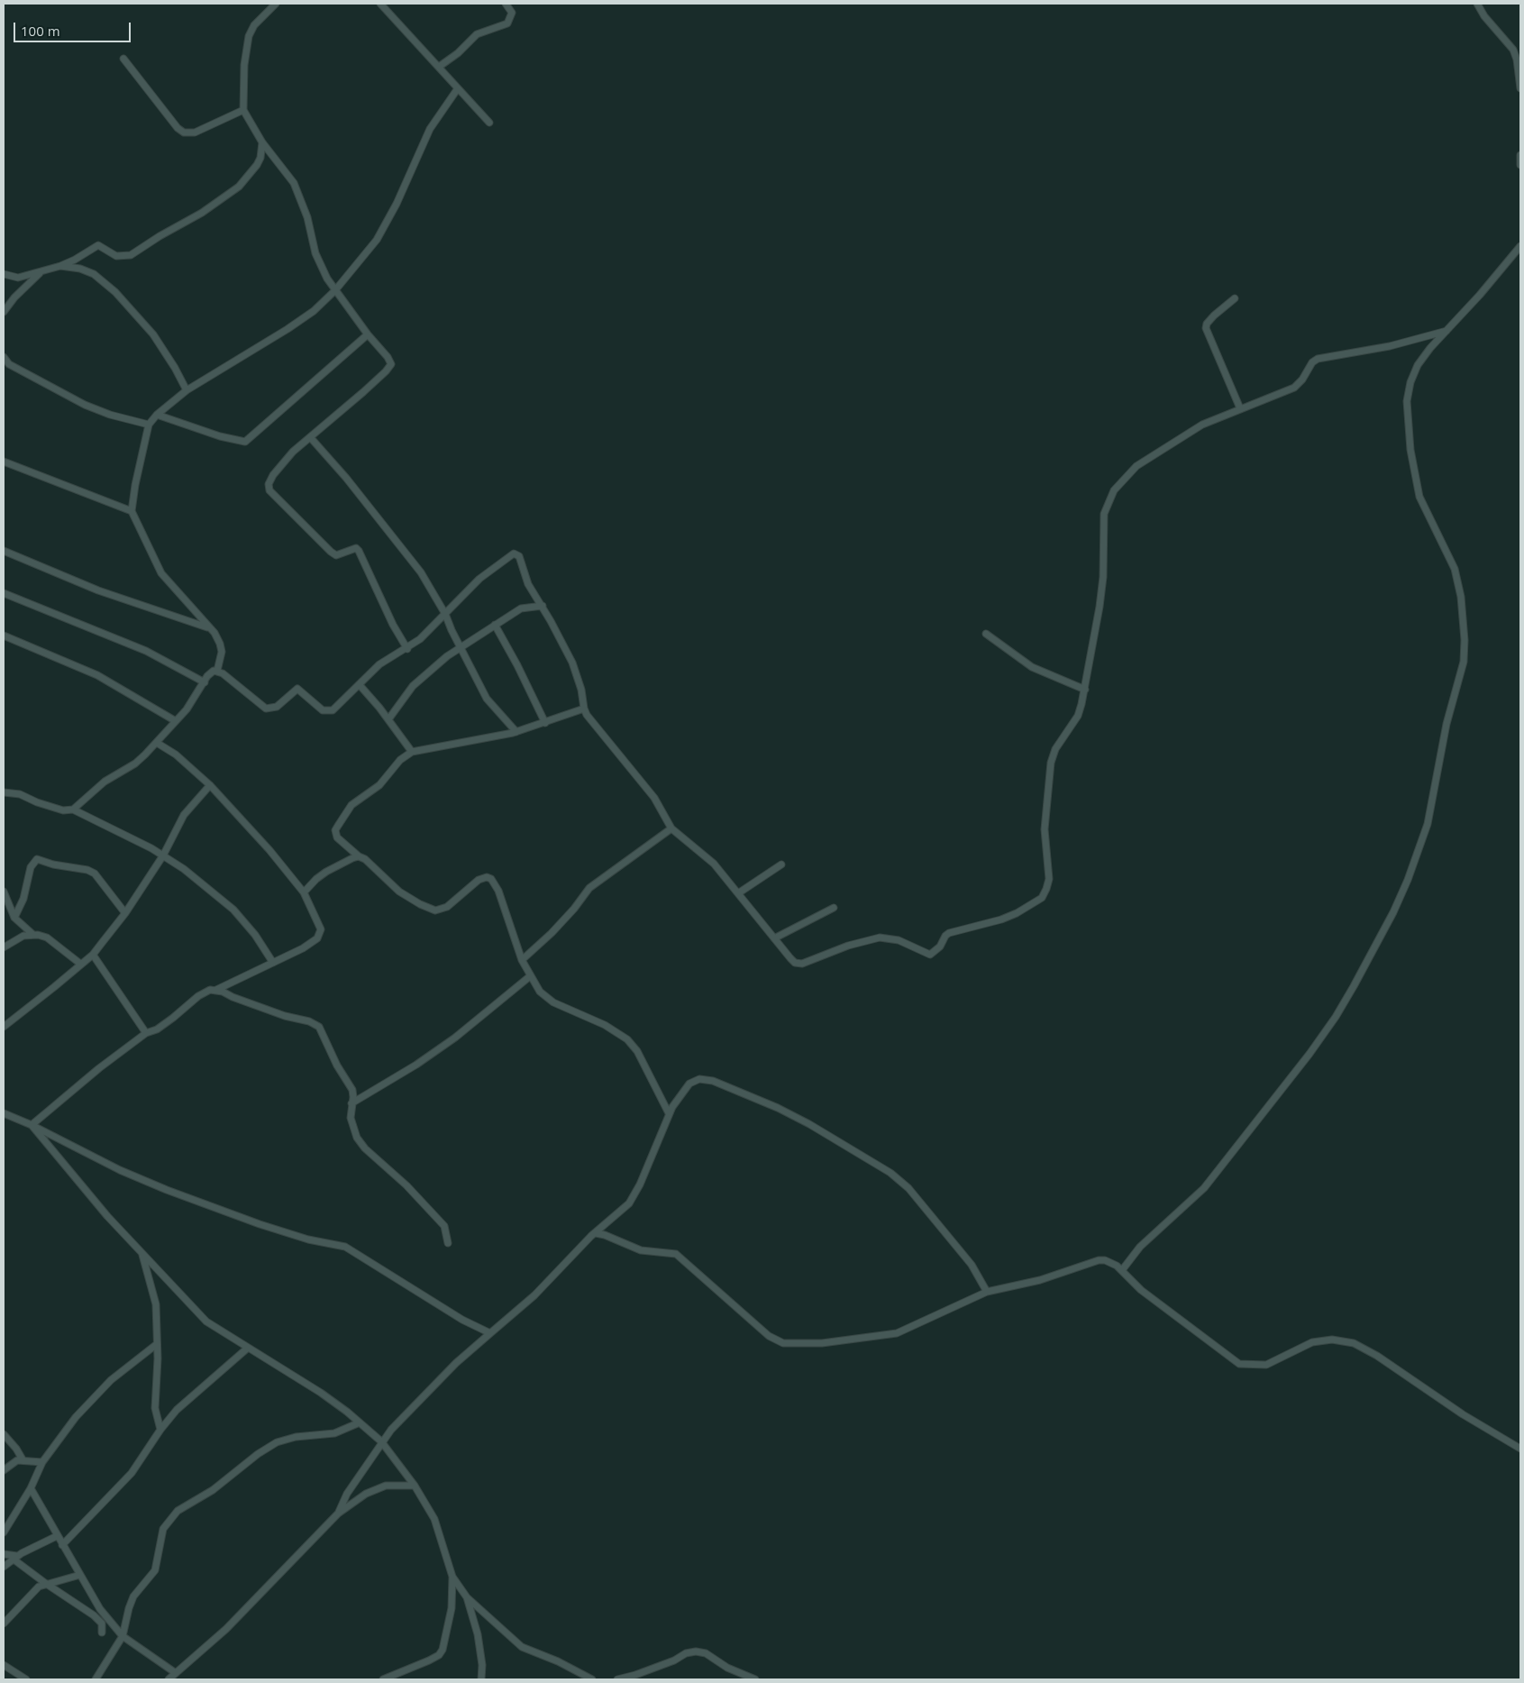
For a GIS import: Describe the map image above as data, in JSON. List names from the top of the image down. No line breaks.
{"scale_bar":"100 m"}
